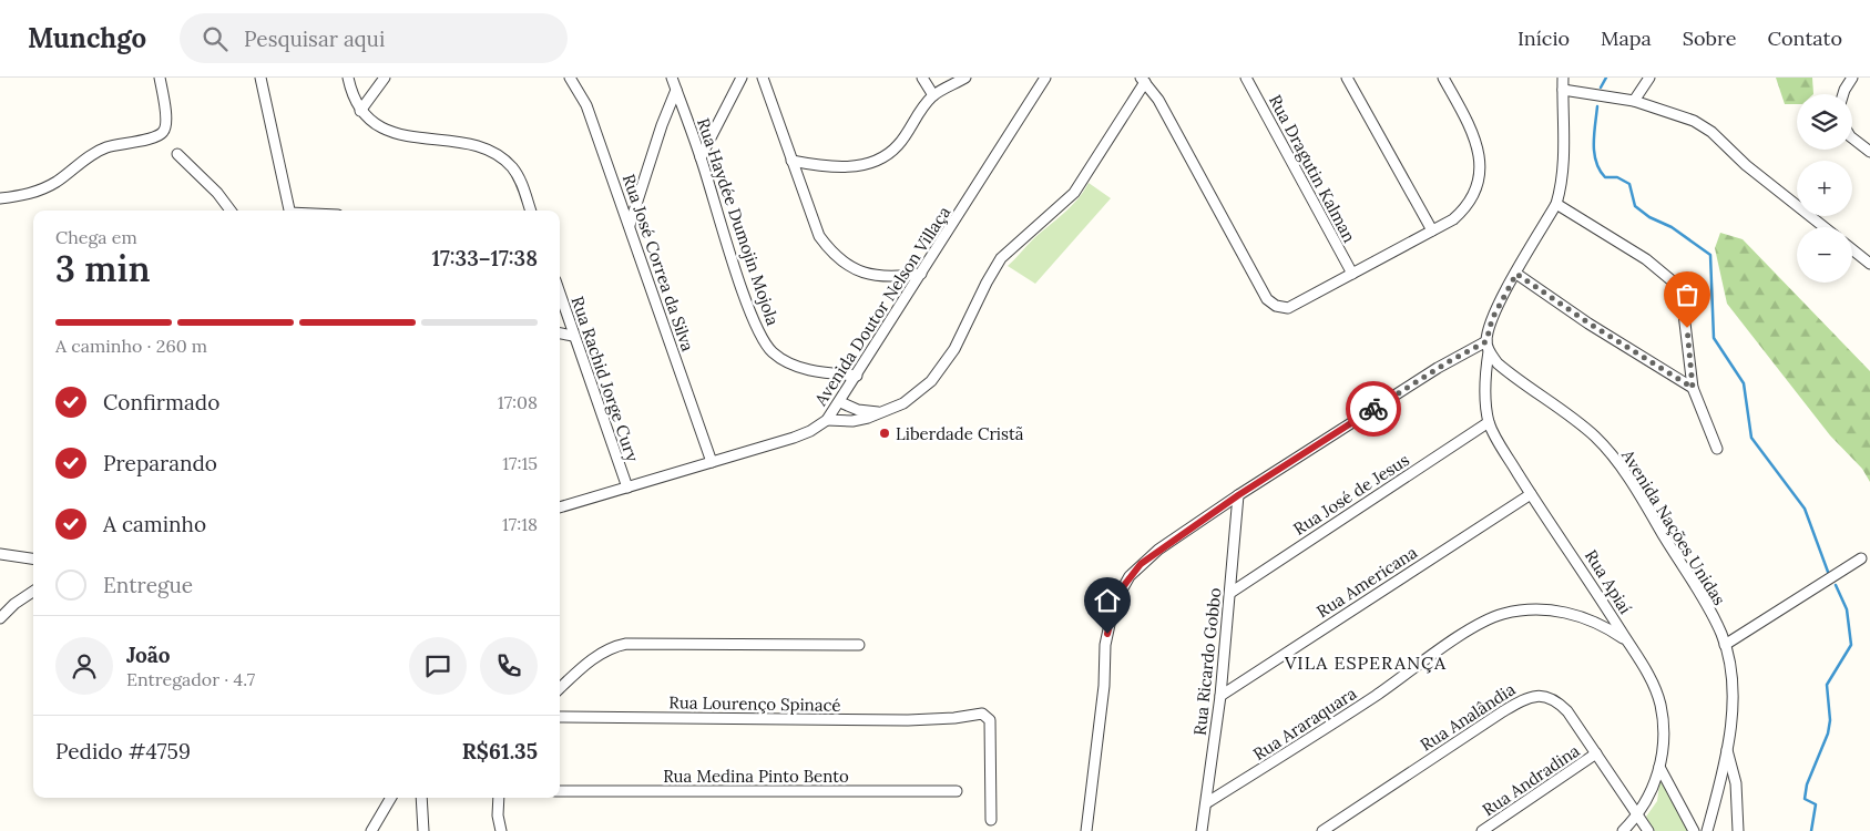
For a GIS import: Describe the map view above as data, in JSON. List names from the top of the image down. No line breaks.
{"streets":{"street":["Rua Dragutin Kalman","Rua Haydée Dumojin Mojola","Rua José Correa da Silva","Avenida Doutor Nelson Villaça","Rua Rachid Jorge Cury","Rua José de Jesus","Avenida Nações Unidas","Rua Americana","Rua Apiaí","Rua Ricardo Gobbo","Rua Lourenço Spinacé","Rua Analândia","Rua Araraquara","Rua Medina Pinto Bento","Rua Andradina"]},"crossings":[["Rua Haydée Dumojin Mojola","Avenida Doutor Nelson Villaça"],["Rua José Correa da Silva","Avenida Doutor Nelson Villaça"],["Avenida Doutor Nelson Villaça","Rua Rachid Jorge Cury"],["Rua José de Jesus","Rua Apiaí"],["Rua José de Jesus","Rua Ricardo Gobbo"],["Avenida Nações Unidas","Rua Apiaí"],["Rua Americana","Rua Apiaí"],["Rua Americana","Rua Ricardo Gobbo"],["Rua Apiaí","Rua Analândia"],["Rua Apiaí","Rua Araraquara"],["Rua Ricardo Gobbo","Rua Araraquara"],["Rua Analândia","Rua Andradina"]],"districts":["VILA ESPERANÇA"],"places":["Liberdade Cristã"],"page":{"header":"Munchgo","search":"Pesquisar aqui","nav":["Início","Mapa","Sobre","Contato"],"map_buttons":["+","−"],"heading":["3 min","Chega em","17:33–17:38"],"panel":["João","Entregador · 4.7","Pedido #4759","R$61.35"],"bar":"A caminho · 260 m","list":[["Confirmado","17:08"],["Preparando","17:15"],["A caminho","17:18"],"Entregue"]}}
